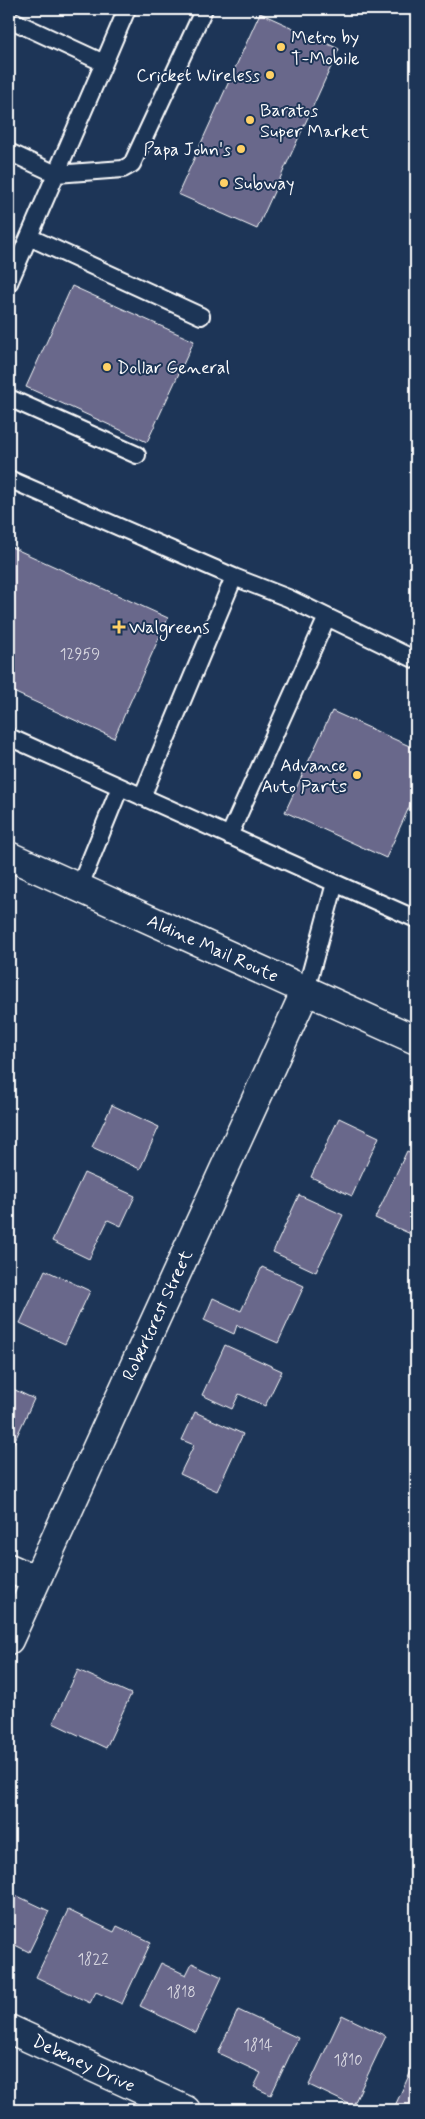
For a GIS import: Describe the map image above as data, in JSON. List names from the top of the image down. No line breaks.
{"streets":{"street":["Aldine Mail Route","Robertcrest Street","Debeney Drive"]},"crossings":[["Aldine Mail Route","Robertcrest Street"]],"places":{"other":["Metro by T-Mobile","Cricket Wireless","Baratos Super Market","Papa John's","Subway","Dollar General","Advance Auto Parts"],"health":["Walgreens"]},"house_numbers":["12959","1822","1818","1814","1810"]}
